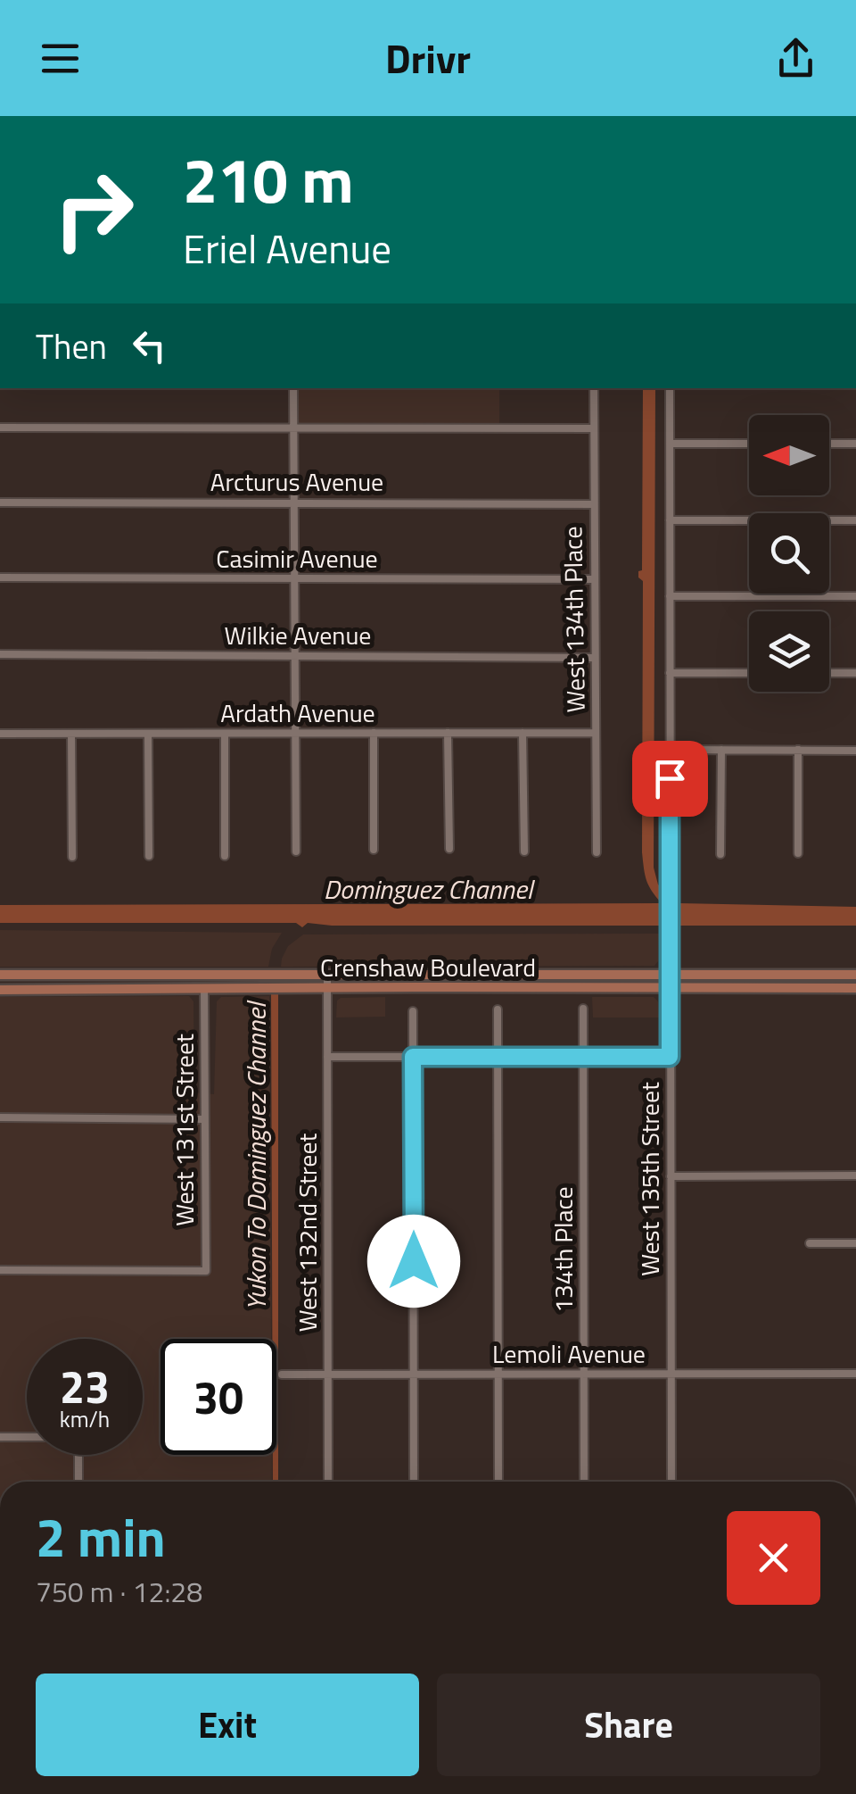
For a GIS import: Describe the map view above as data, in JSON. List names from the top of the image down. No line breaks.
{"streets":{"main road":["Crenshaw Boulevard"],"street":["Arcturus Avenue","Casimir Avenue","West 134th Place","Wilkie Avenue","Ardath Avenue","West 131st Street","West 135th Street","West 132nd Street","134th Place","Lemoli Avenue"]},"crossings":[["Arcturus Avenue","West 134th Place"],["Casimir Avenue","West 134th Place"],["West 134th Place","Wilkie Avenue"],["West 134th Place","Ardath Avenue"],["Crenshaw Boulevard","West 131st Street"],["Crenshaw Boulevard","West 135th Street"],["Crenshaw Boulevard","West 132nd Street"],["West 135th Street","Lemoli Avenue"],["West 132nd Street","Lemoli Avenue"],["134th Place","Lemoli Avenue"]],"water":["Dominguez Channel","Yukon To Dominguez Channel"],"north":"left","page":{"header":"Drivr","turn":["210 m","Eriel Avenue"],"then":"Then","speed":"23 km/h","limit":"30","heading":["2 min","750 m · 12:28"],"buttons":["Exit","Share"]}}
